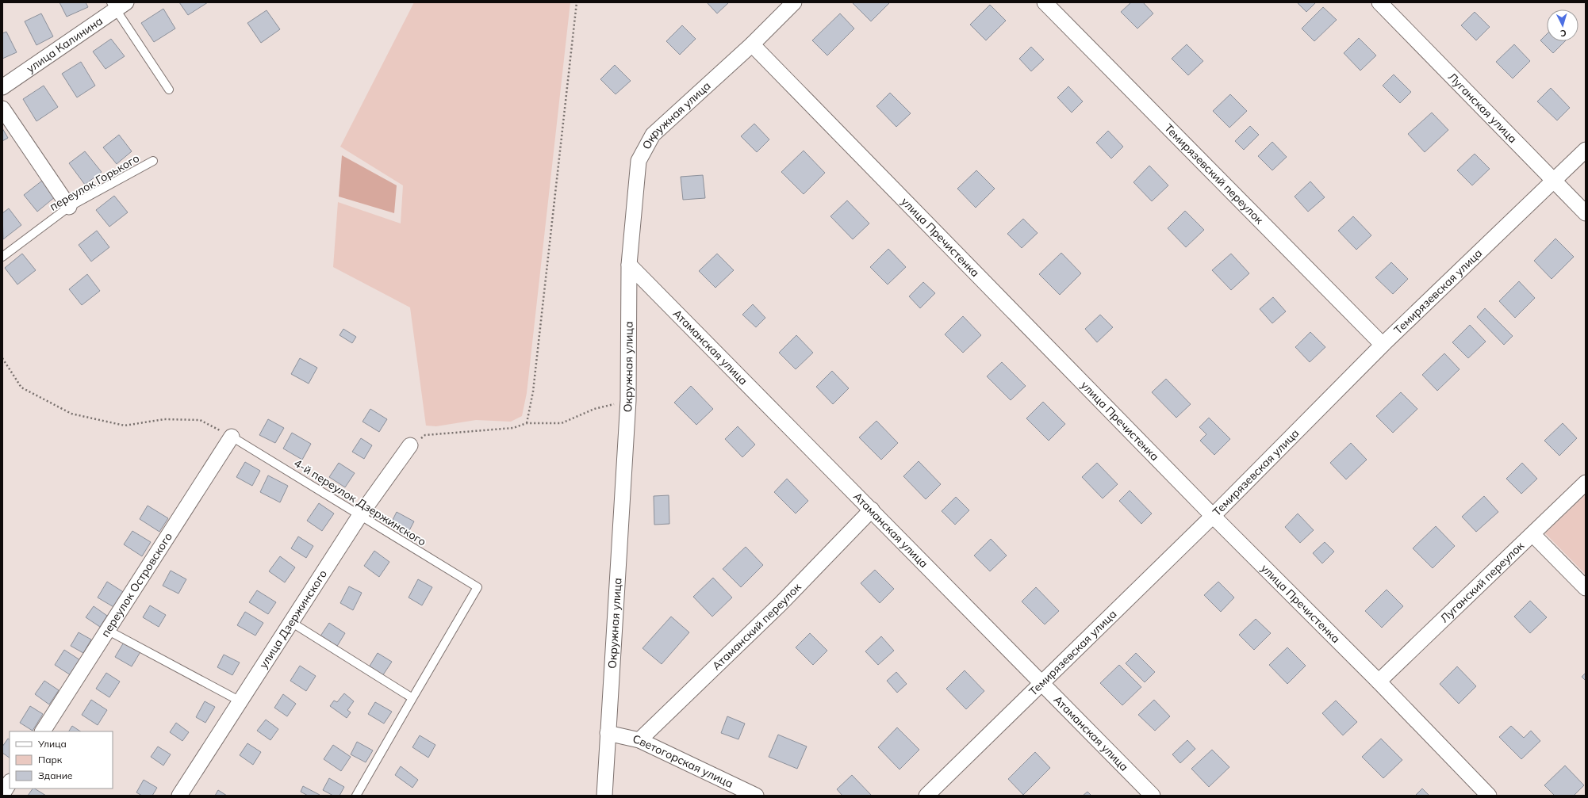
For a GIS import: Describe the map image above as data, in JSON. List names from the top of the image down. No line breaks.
{"streets":{"street":["улица Калинина","Луганская улица","Окружная улица","Темирязевский переулок","улица Пречистенка","Темирязевская улица","Атаманская улица","Луганский переулок","переулок Островского","улица Дзержинского","Атаманский переулок","Светогорская улица"],"lane":["переулок Горького","4-й переулок Дзержинского"]},"crossings":[["Луганская улица","Темирязевская улица"],["Окружная улица","улица Пречистенка"],["Окружная улица","Атаманская улица"],["Окружная улица","Светогорская улица"],["Темирязевский переулок","Темирязевская улица"],["улица Пречистенка","Темирязевская улица"],["улица Пречистенка","Луганский переулок"],["Темирязевская улица","Атаманская улица"],["Атаманская улица","Атаманский переулок"],["4-й переулок Дзержинского","переулок Островского"],["4-й переулок Дзержинского","улица Дзержинского"],["Атаманский переулок","Светогорская улица"]],"legend":["Улица","Парк","Здание"],"north":"bottom"}
